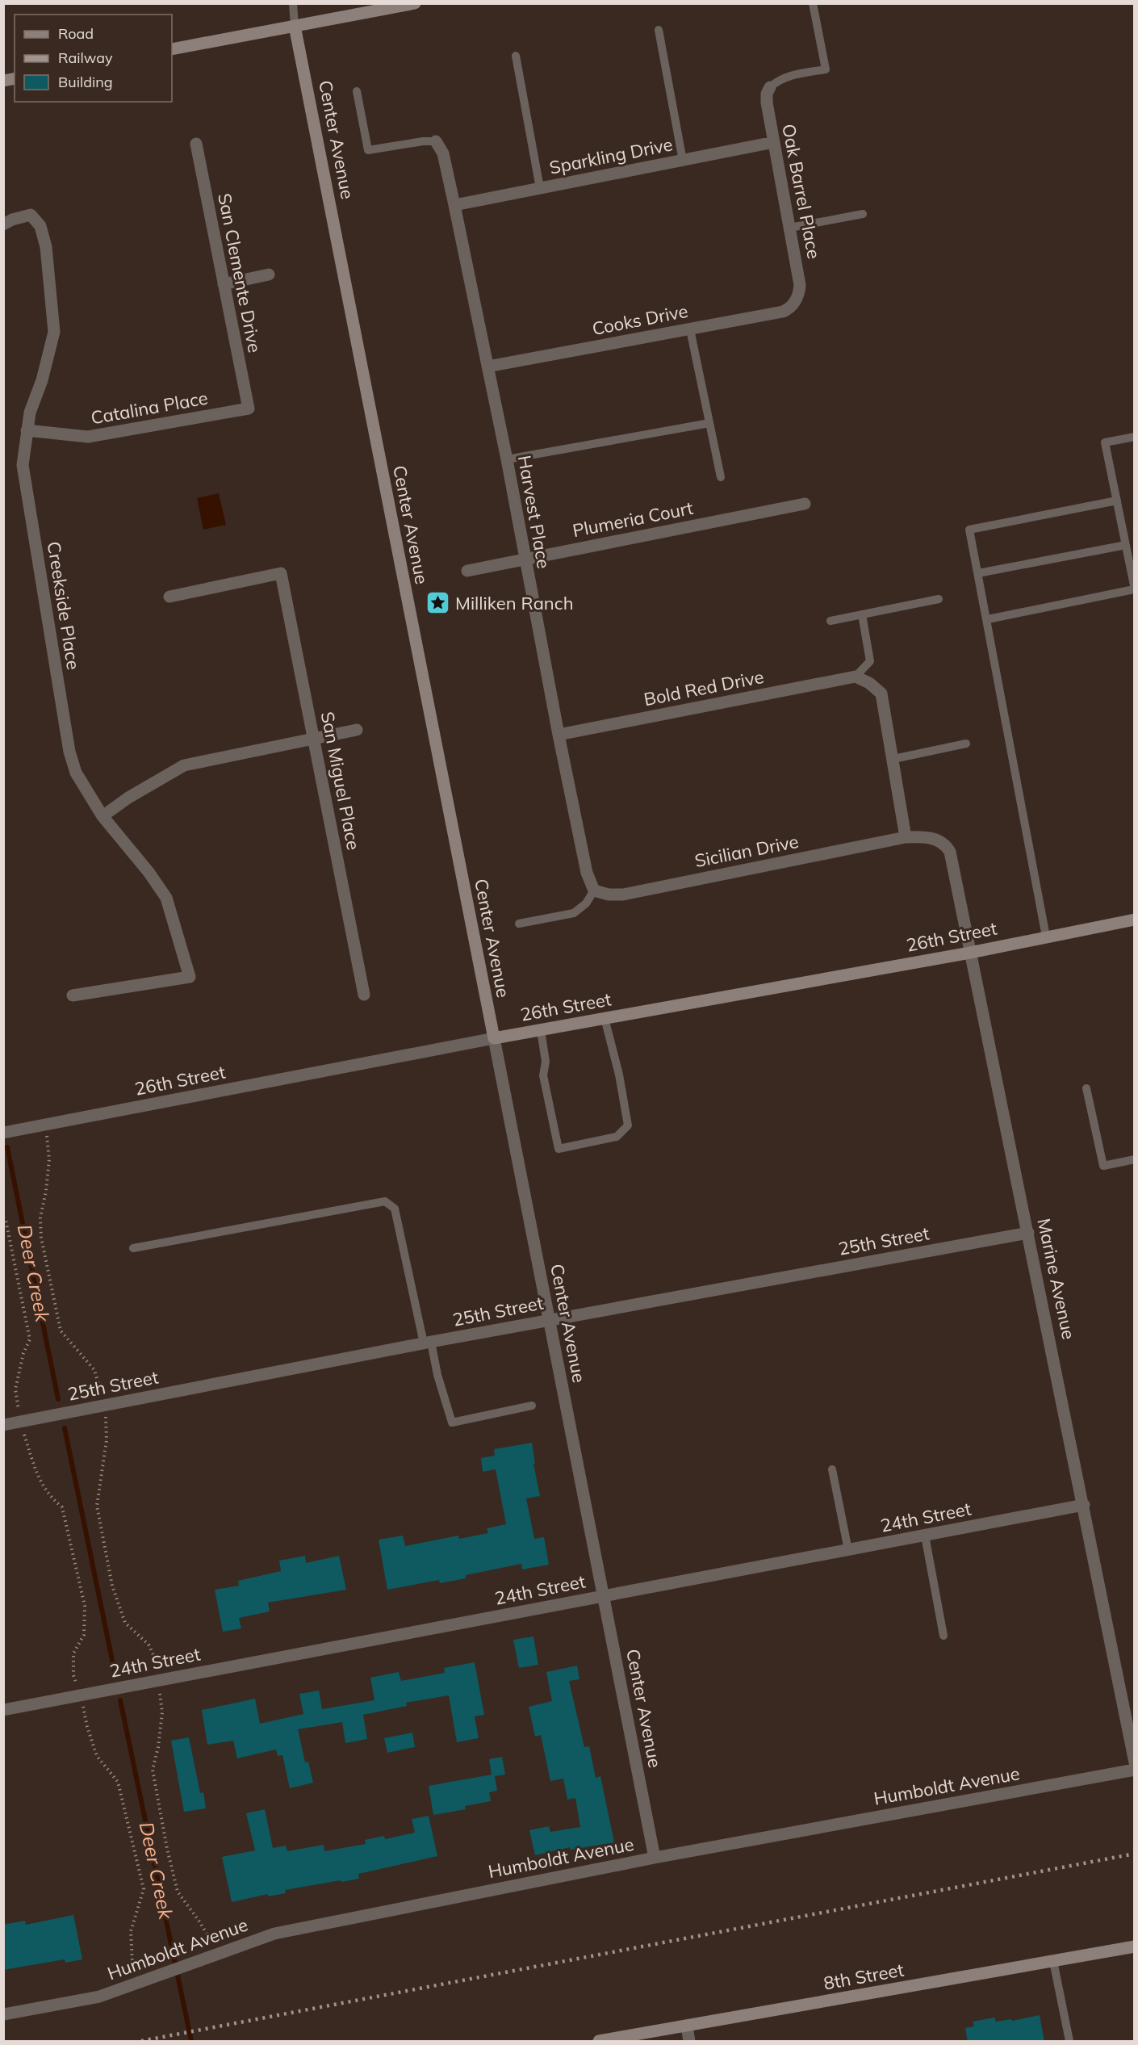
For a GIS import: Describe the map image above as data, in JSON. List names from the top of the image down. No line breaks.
{"streets":{"street":["Center Avenue","Sparkling Drive","Oak Barrel Place","San Clemente Drive","Cooks Drive","Catalina Place","Harvest Place","Plumeria Court","Creekside Place","Bold Red Drive","San Miguel Place","Sicilian Drive","26th Street","25th Street","Marine Avenue","24th Street","Humboldt Avenue","8th Street"]},"crossings":[["Center Avenue","26th Street"],["Center Avenue","25th Street"],["Center Avenue","24th Street"],["Center Avenue","Humboldt Avenue"],["Sparkling Drive","Oak Barrel Place"],["Sparkling Drive","Harvest Place"],["Oak Barrel Place","Cooks Drive"],["San Clemente Drive","Catalina Place"],["Cooks Drive","Harvest Place"],["Catalina Place","Creekside Place"],["Harvest Place","Plumeria Court"],["Harvest Place","Bold Red Drive"],["Harvest Place","Sicilian Drive"],["Sicilian Drive","Marine Avenue"],["26th Street","Marine Avenue"],["25th Street","Marine Avenue"],["Marine Avenue","24th Street"]],"water":["Deer Creek"],"places":{"place":["Milliken Ranch"]},"legend":["Road","Railway","Building"]}
